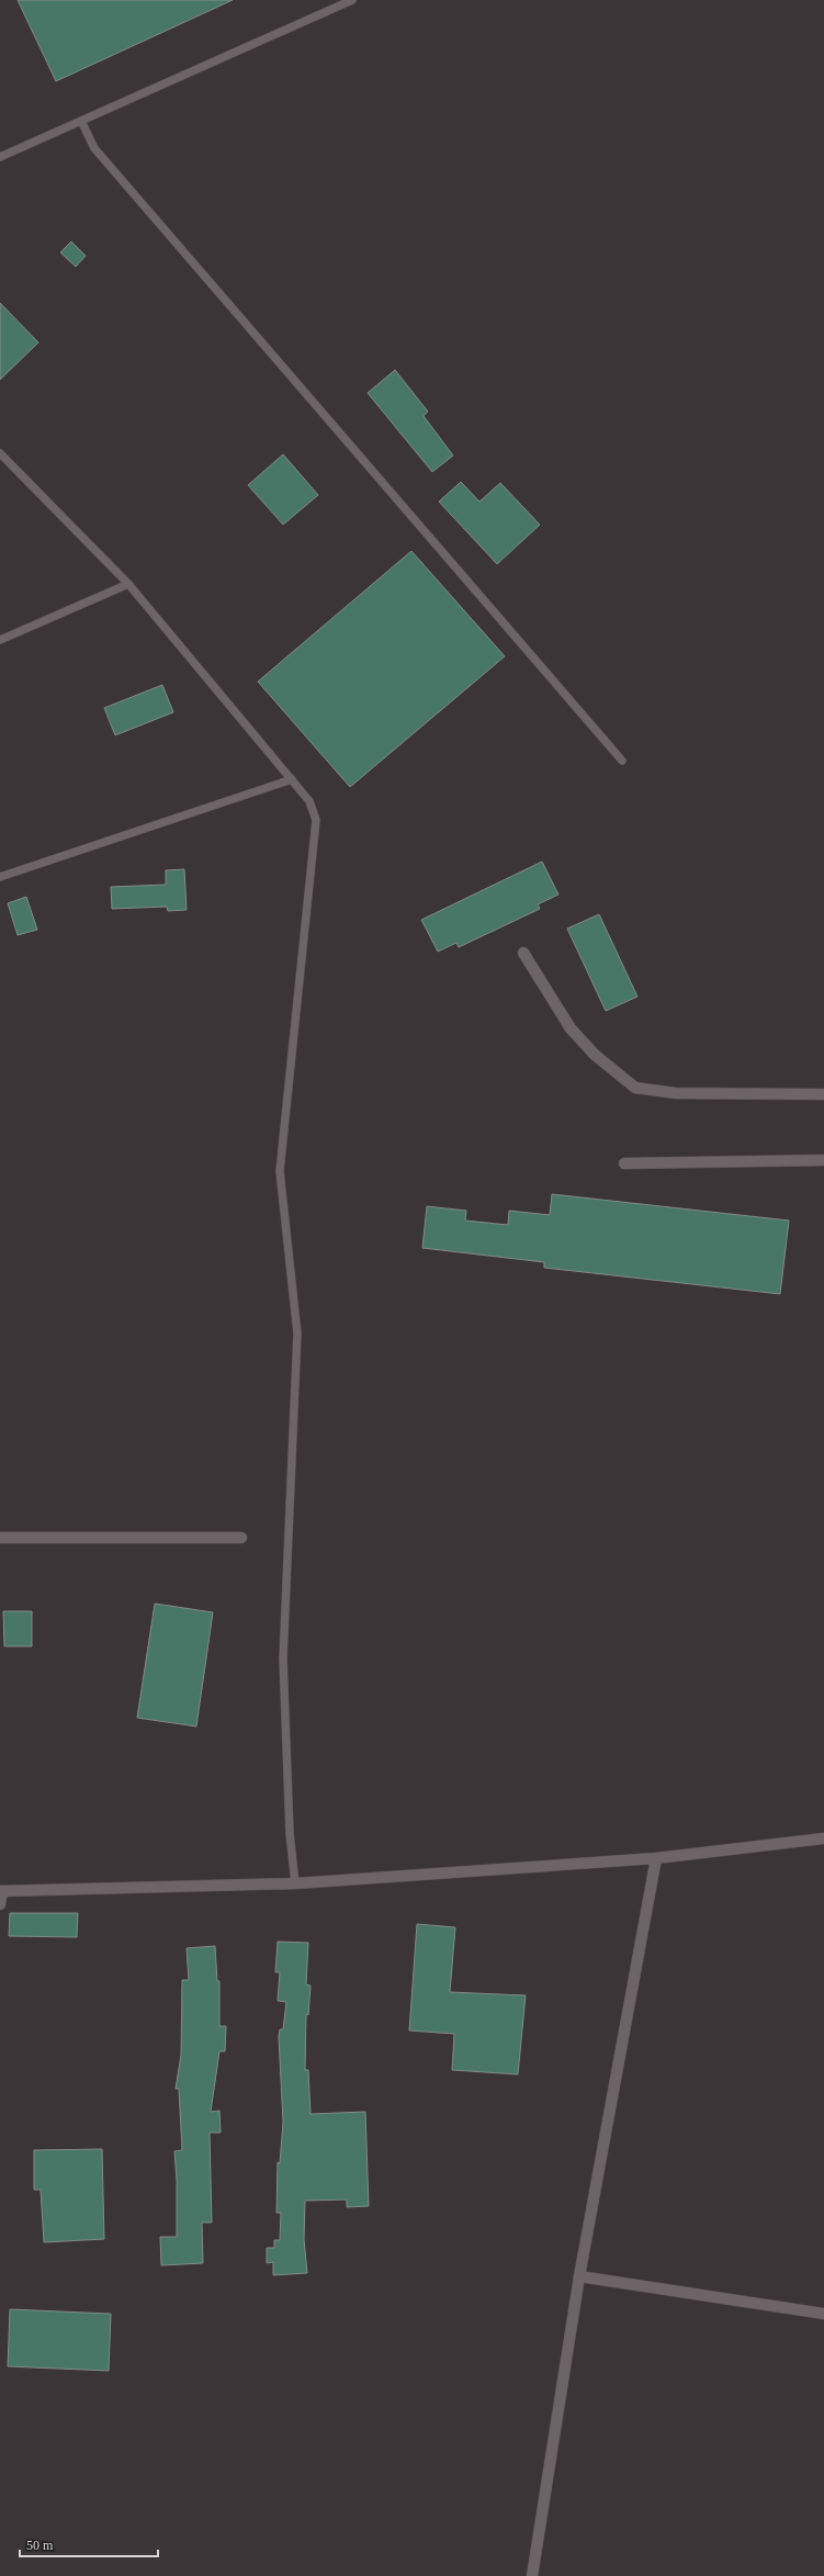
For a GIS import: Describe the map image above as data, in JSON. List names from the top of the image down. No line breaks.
{"scale_bar":"50 m"}
